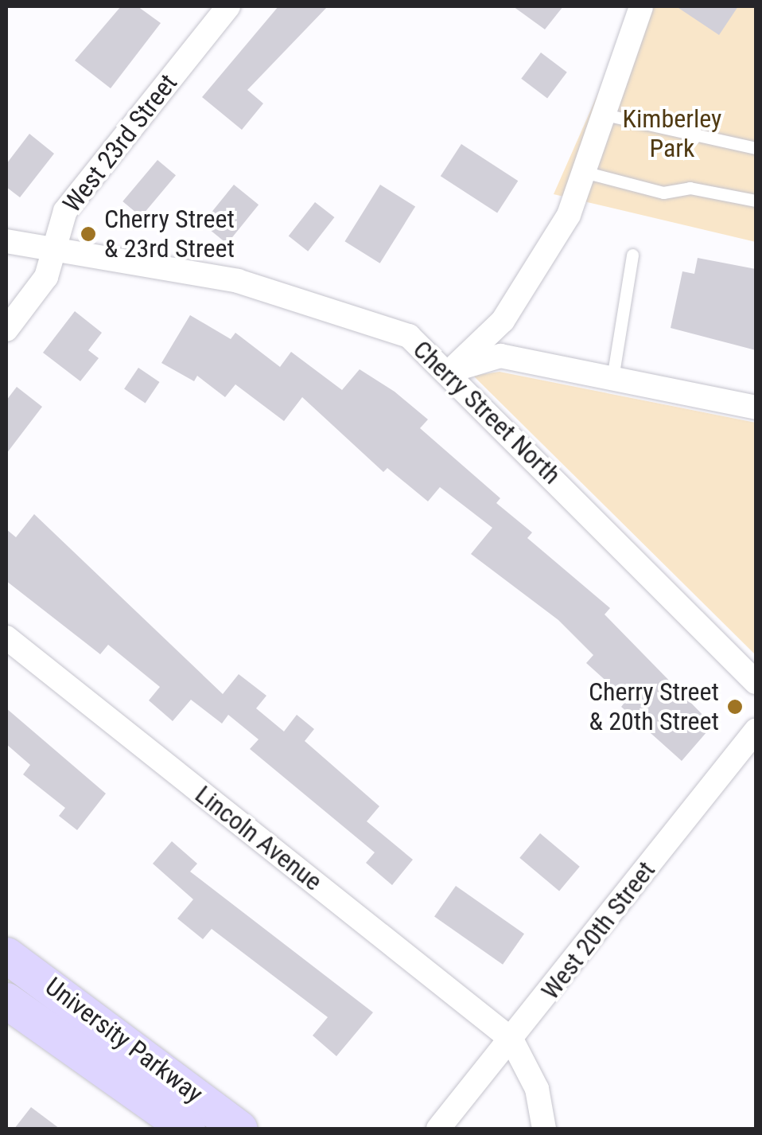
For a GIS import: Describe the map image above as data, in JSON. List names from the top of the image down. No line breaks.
{"streets":{"main road":["University Parkway"],"street":["West 23rd Street","Cherry Street North","Lincoln Avenue","West 20th Street"]},"crossings":[["West 23rd Street","Cherry Street North"],["Lincoln Avenue","West 20th Street"]],"parks":["Kimberley Park"],"places":["Cherry Street & 23rd Street","Cherry Street & 20th Street"]}
